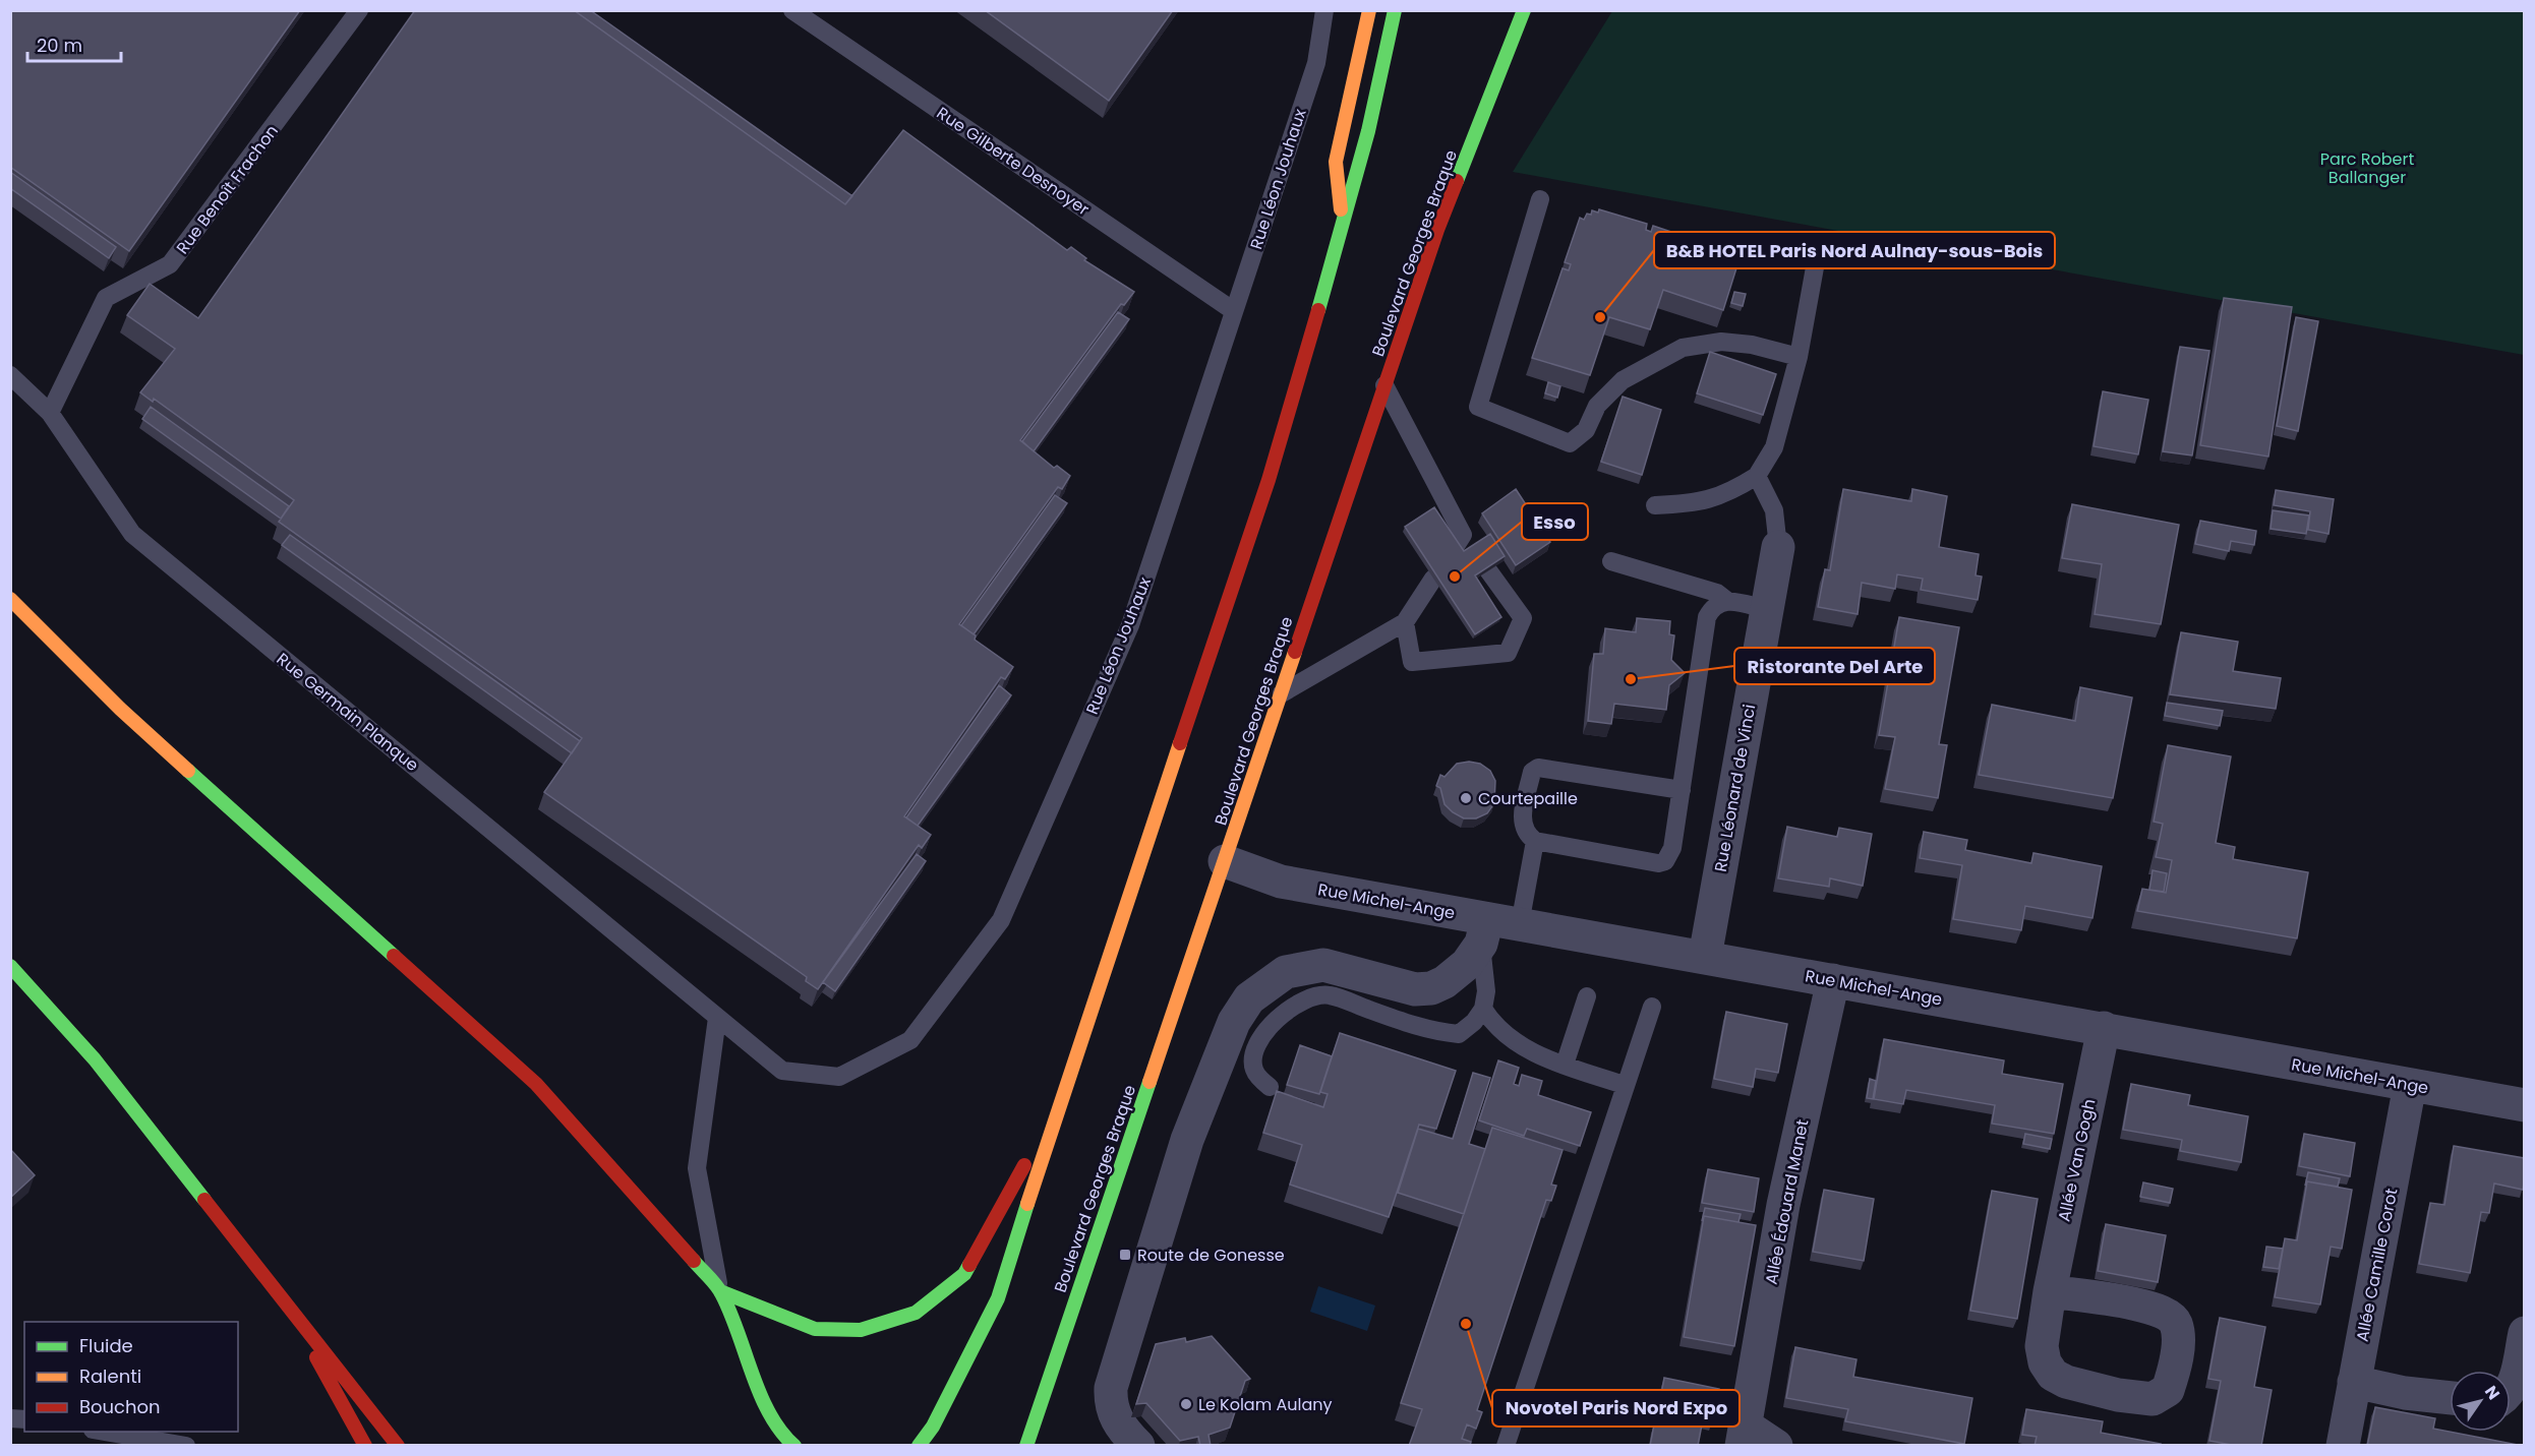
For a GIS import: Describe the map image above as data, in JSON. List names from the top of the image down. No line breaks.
{"streets":{"main road":["Boulevard Georges Braque"],"street":["Rue Léonard de Vinci","Rue Michel-Ange","Allée Van Gogh","Allée Édouard Manet","Allée Camille Corot"],"lane":["Rue Gilberte Desnoyer","Rue Léon Jouhaux","Rue Benoît Frachon","Rue Germain Planque"]},"crossings":[["Rue Gilberte Desnoyer","Rue Léon Jouhaux"],["Rue Léon Jouhaux","Rue Germain Planque"],["Rue Benoît Frachon","Rue Germain Planque"],["Boulevard Georges Braque","Rue Michel-Ange"],["Rue Léonard de Vinci","Rue Michel-Ange"],["Rue Michel-Ange","Allée Van Gogh"],["Rue Michel-Ange","Allée Édouard Manet"],["Rue Michel-Ange","Allée Camille Corot"]],"parks":["Parc Robert Ballanger"],"places":{"other":["B&B HOTEL Paris Nord Aulnay-sous-Bois","Esso","Ristorante Del Arte","Courtepaille","Novotel Paris Nord Expo","Le Kolam Aulany"],"transit":["Route de Gonesse"]},"legend":["Fluide","Ralenti","Bouchon"],"scale_bar":"20 m","north":"top right"}
